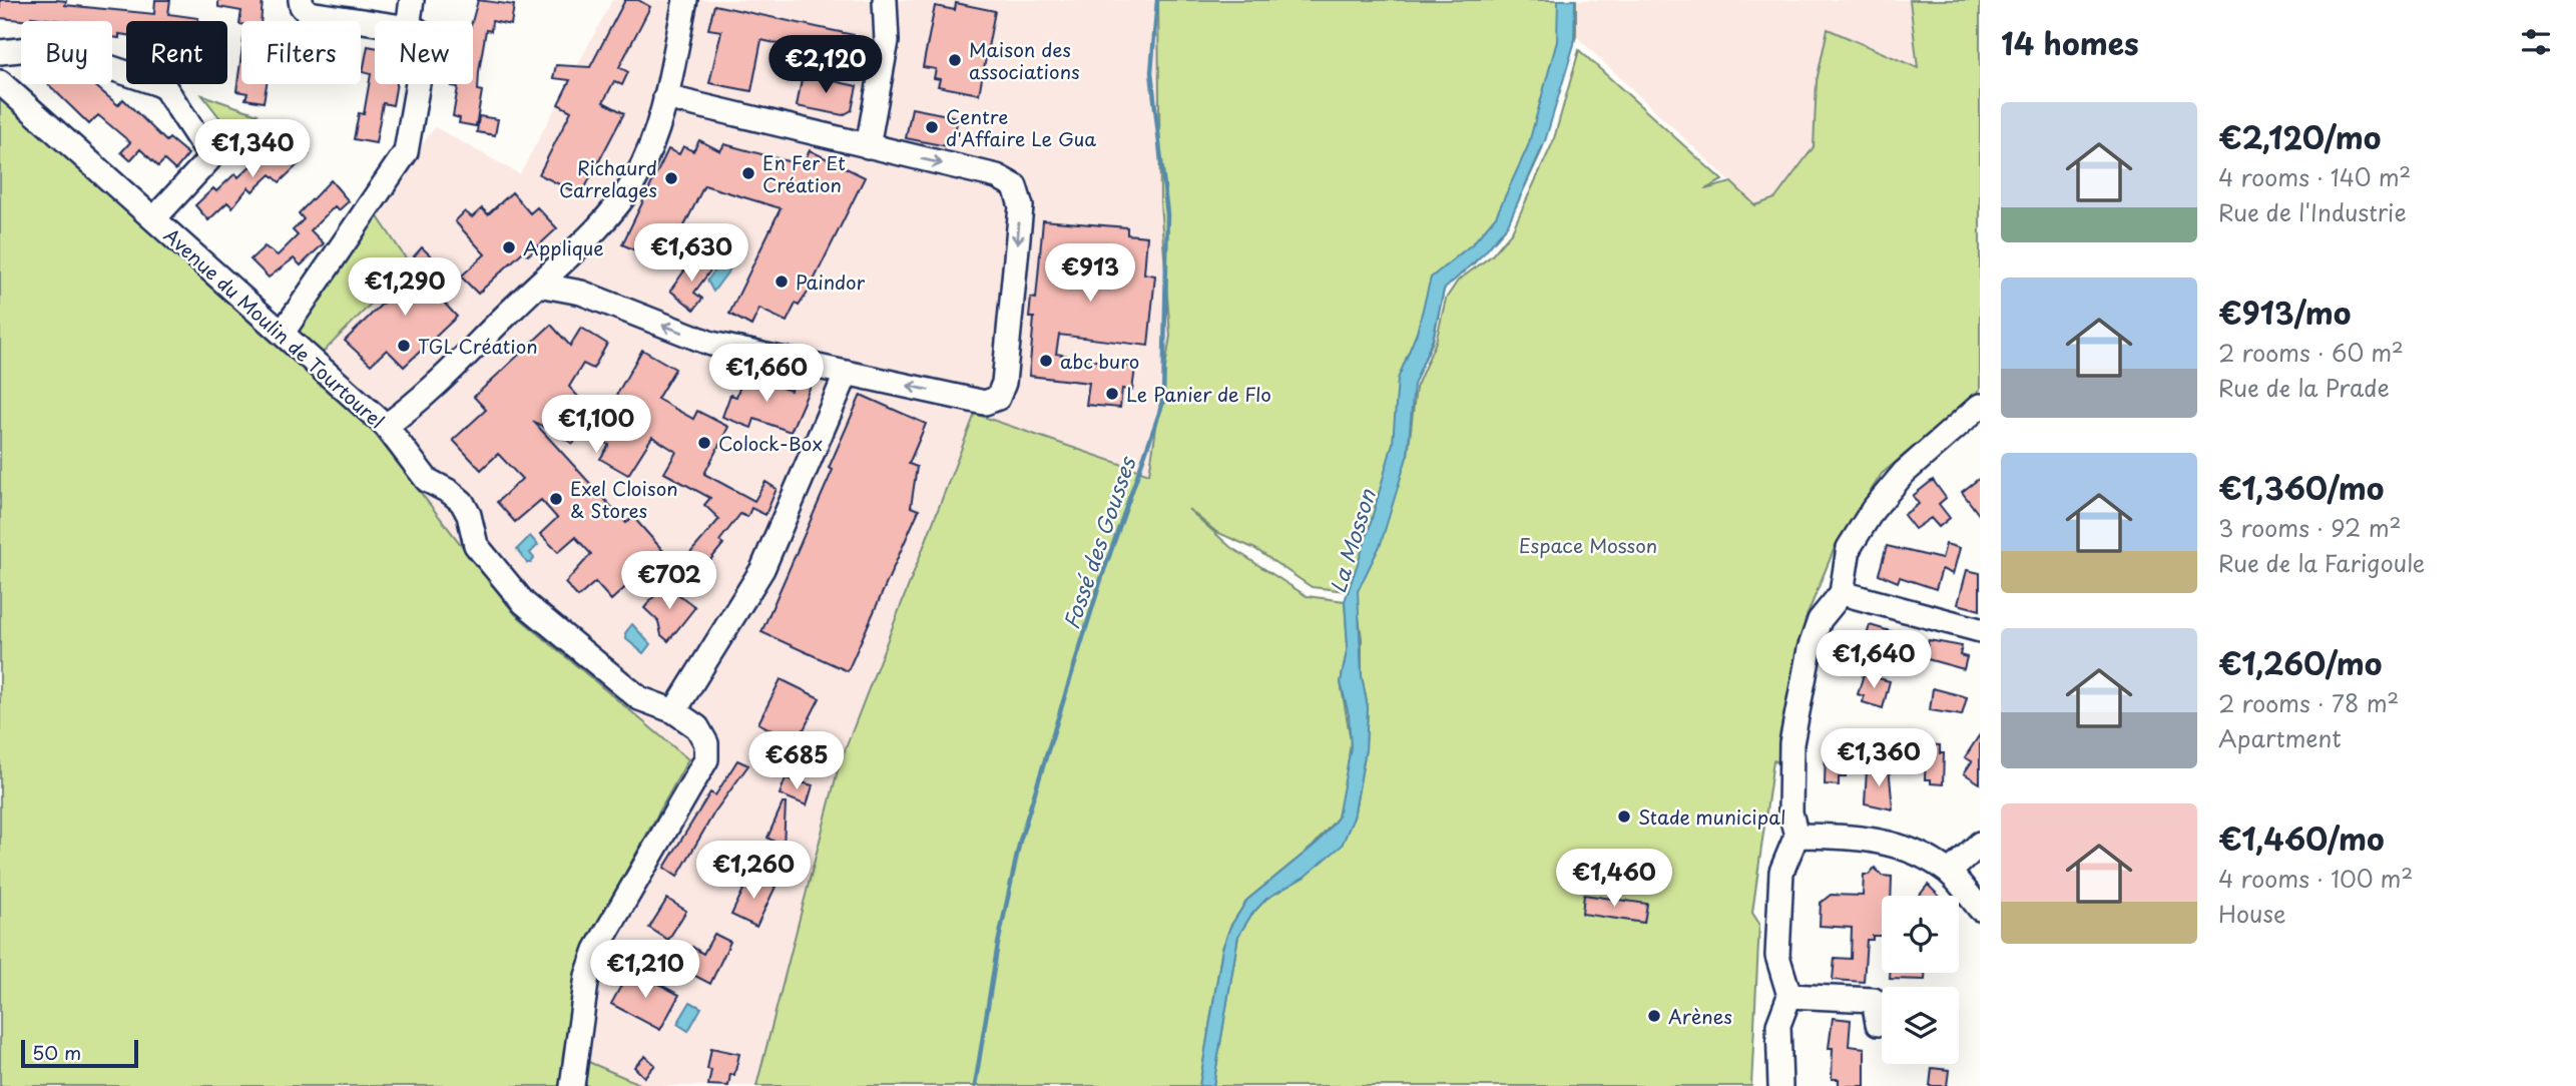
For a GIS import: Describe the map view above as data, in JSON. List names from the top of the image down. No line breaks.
{"streets":{"street":["Avenue du Moulin de Tourtourel"]},"water":["La Mosson","Fossé des Gousses"],"parks":["Espace Mosson"],"places":["Maison des associations","Centre d'Affaire Le Gua","En Fer Et Création","Richaurd Carrelages","Applique","Paindor","TGL Création","abc buro","Le Panier de Flo","Colock-Box","Exel Cloison & Stores","Stade municipal","Arènes"],"scale_bar":"50 m","page":{"heading":"14 homes","chip":["Buy","Rent","Filters","New"],"price":["€2,120","€1,340","€1,630","€913","€1,290","€1,660","€1,100","€702","€1,640","€1,360","€685","€1,260","€1,460","€1,210"],"list":[{"name":"€2,120/mo","note":"4 rooms · 140 m² · Rue de l'Industrie"},{"name":"€913/mo","note":"2 rooms · 60 m² · Rue de la Prade"},{"name":"€1,360/mo","note":"3 rooms · 92 m² · Rue de la Farigoule"},{"name":"€1,260/mo","note":"2 rooms · 78 m² · Apartment"},{"name":"€1,460/mo","note":"4 rooms · 100 m² · House"}],"scale":"50 m"}}
